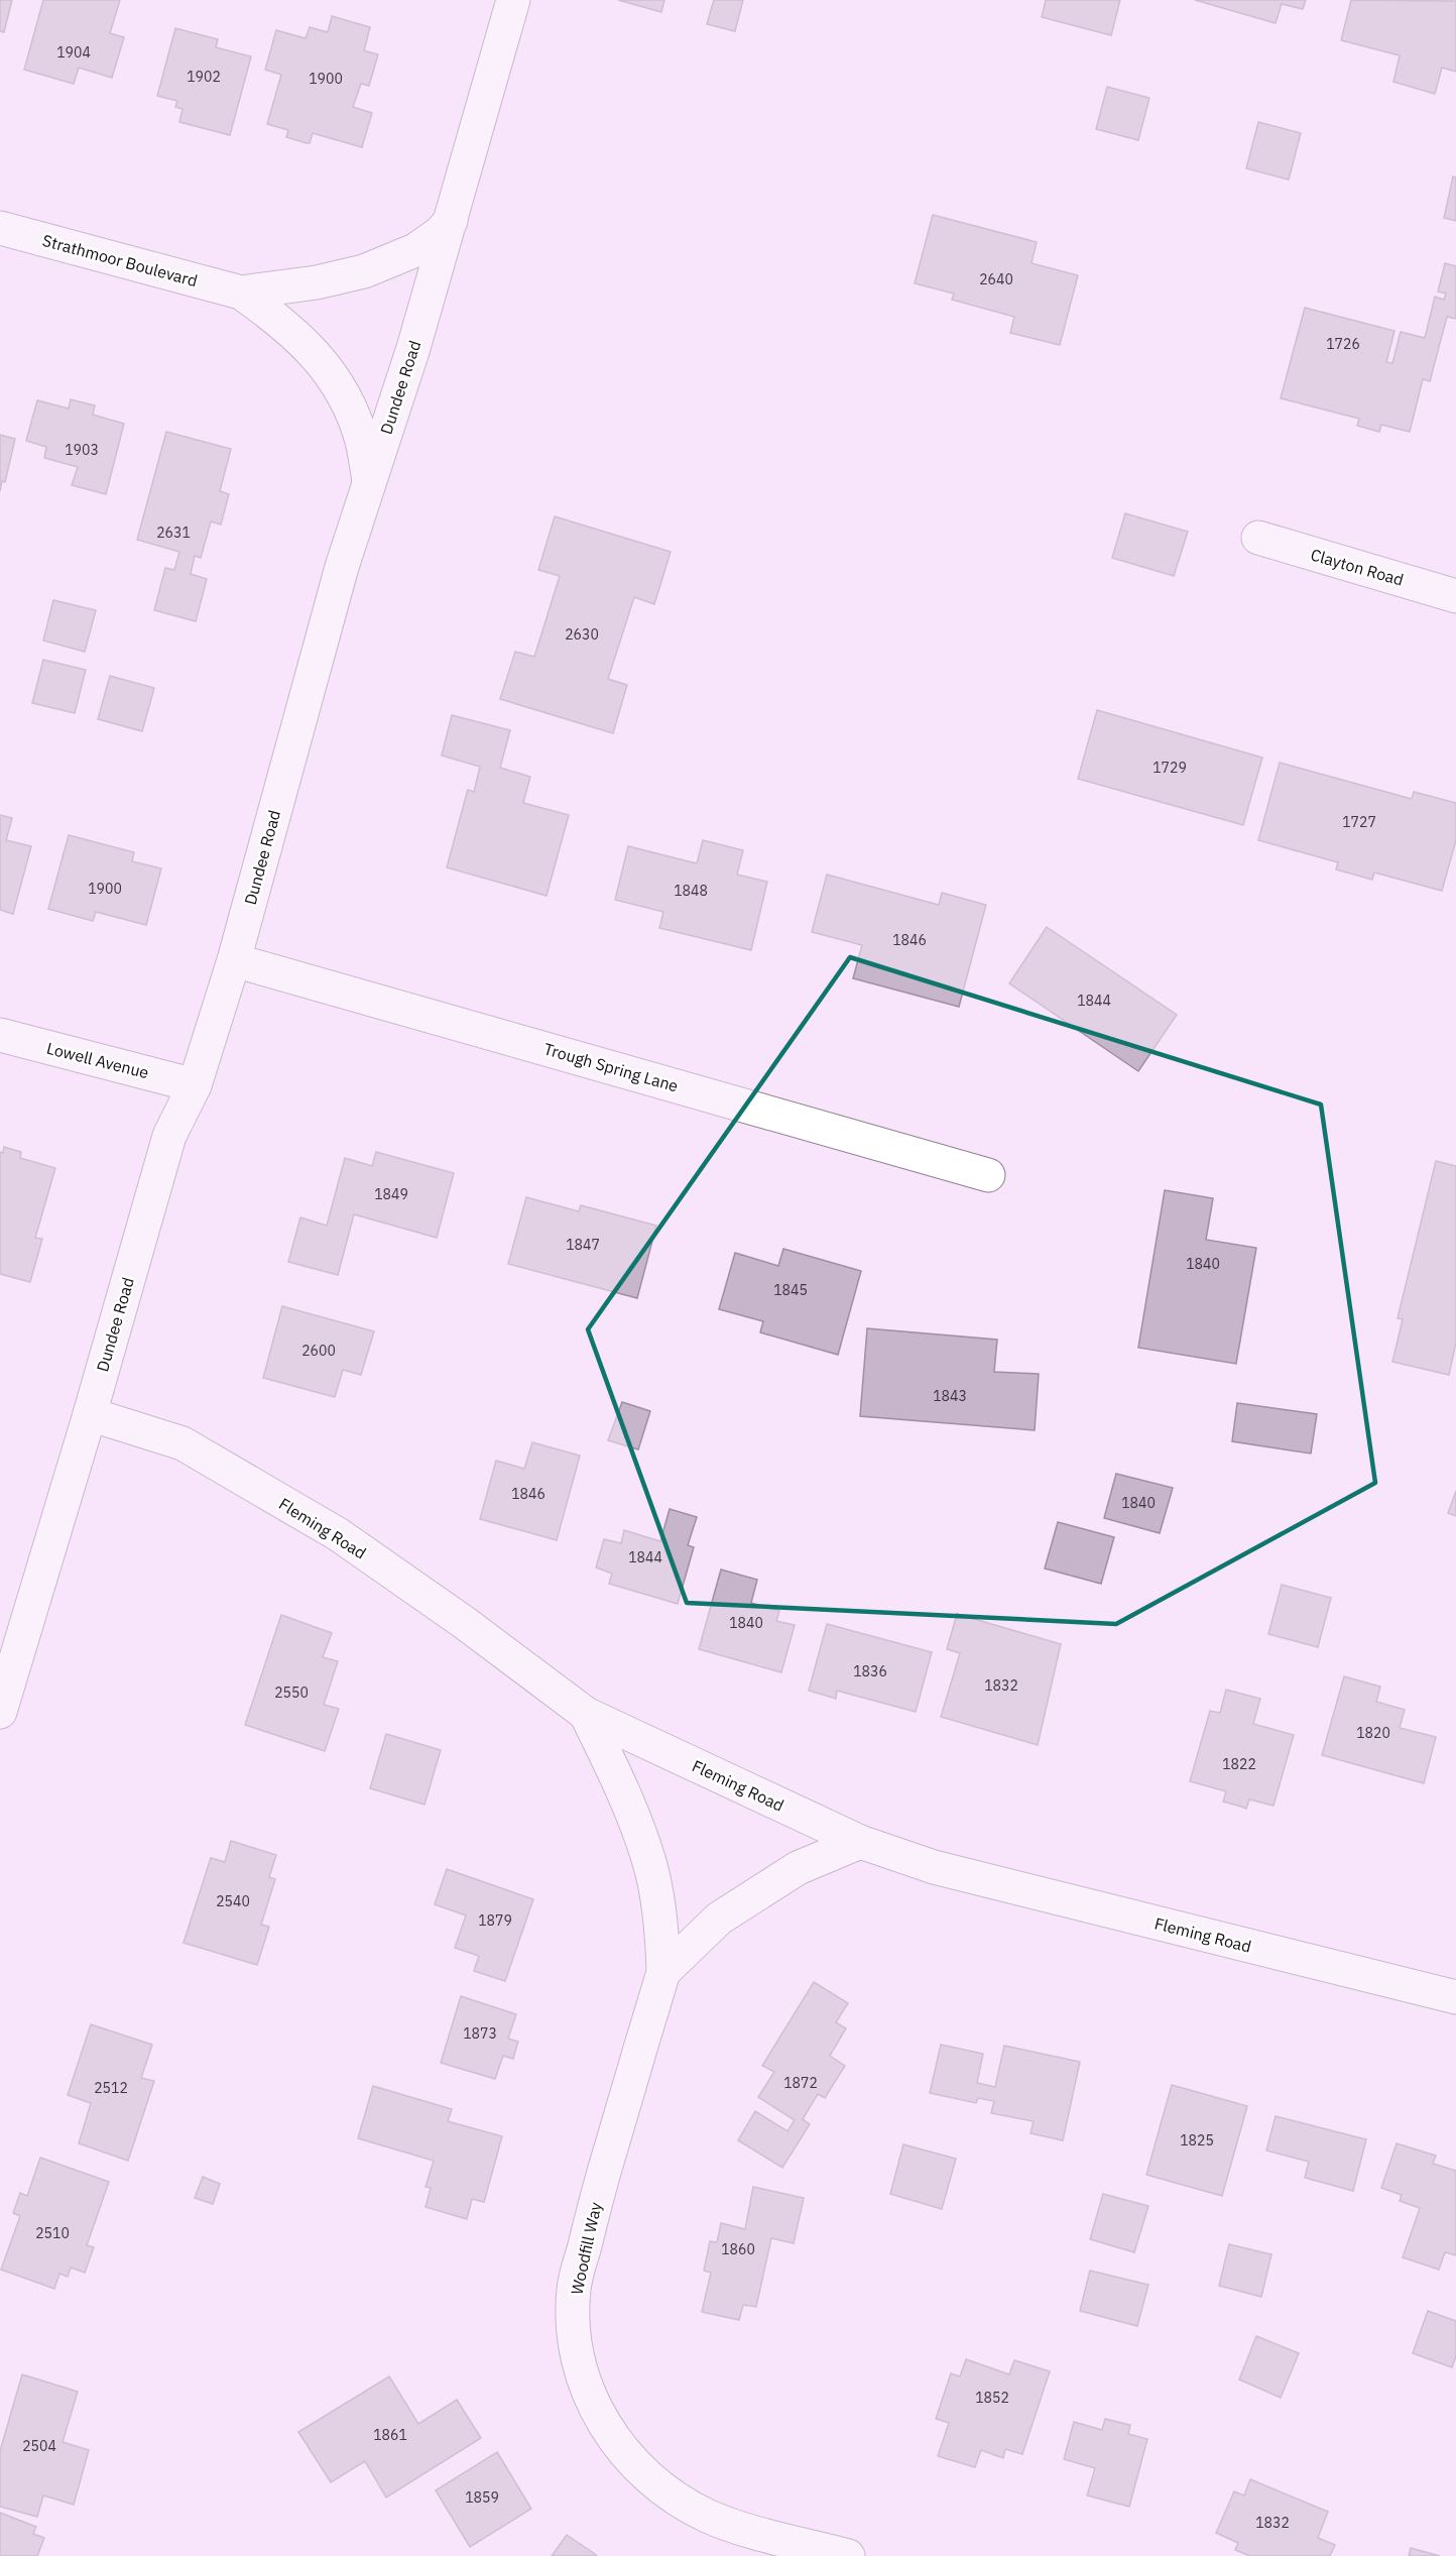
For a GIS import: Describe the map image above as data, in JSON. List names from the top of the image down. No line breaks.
{"streets":{"street":["Strathmoor Boulevard","Dundee Road","Clayton Road","Lowell Avenue","Trough Spring Lane","Fleming Road","Woodfill Way"]},"crossings":[["Strathmoor Boulevard","Dundee Road"],["Dundee Road","Lowell Avenue"],["Dundee Road","Trough Spring Lane"],["Dundee Road","Fleming Road"],["Fleming Road","Woodfill Way"]],"house_numbers":["1904","1902","1900","2640","1726","1903","2631","2630","1729","1727","1900","1848","1846","1844","1849","1847","1840","1845","2600","1843","1846","1840","1844","1840","1836","1832","2550","1820","1822","2540","1879","1873","1872","2512","1825","2510","1860","1852","1861","2504","1859","1832"]}
